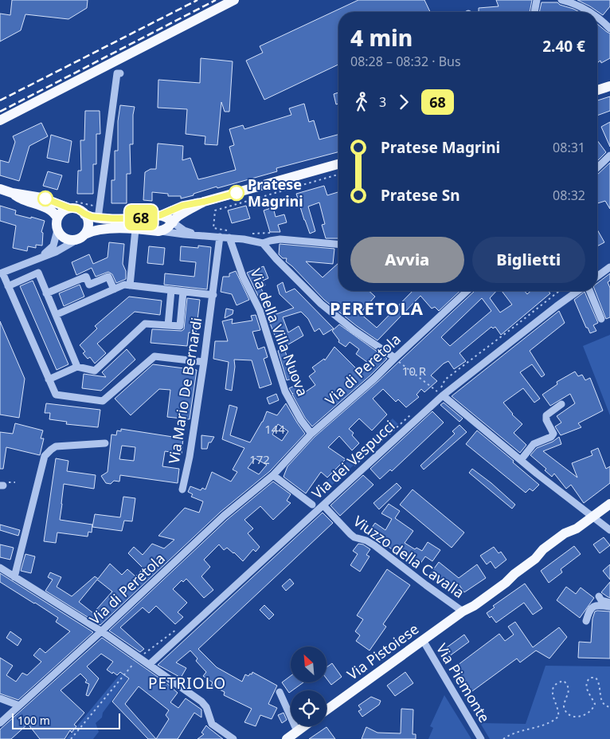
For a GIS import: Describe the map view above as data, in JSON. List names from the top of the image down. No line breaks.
{"streets":{"main road":["Via Pistoiese"],"street":["Via della Villa Nuova","Via di Peretola","Via Mario De Bernardi","Via dei Vespucci","Viuzzo della Cavalla","Via Piemonte"]},"crossings":[["Via della Villa Nuova","Via di Peretola"],["Via dei Vespucci","Viuzzo della Cavalla"],["Viuzzo della Cavalla","Via Pistoiese"],["Via Pistoiese","Via Piemonte"]],"districts":["PERETOLA","PETRIOLO"],"places":["Pratese Magrini"],"lines":["bus line 68"],"house_numbers":["10 R","144","172"],"scale_bar":"100 m","north":"top left","page":{"on_map":"68","heading":["4 min","08:28 – 08:32 · Bus","2.40 €"],"legs":["3","68"],"list":[{"name":"Pratese Magrini","value":"08:31"},{"name":"Pratese Sn","value":"08:32"}],"buttons":["Avvia","Biglietti"],"scale":"100 m"}}
